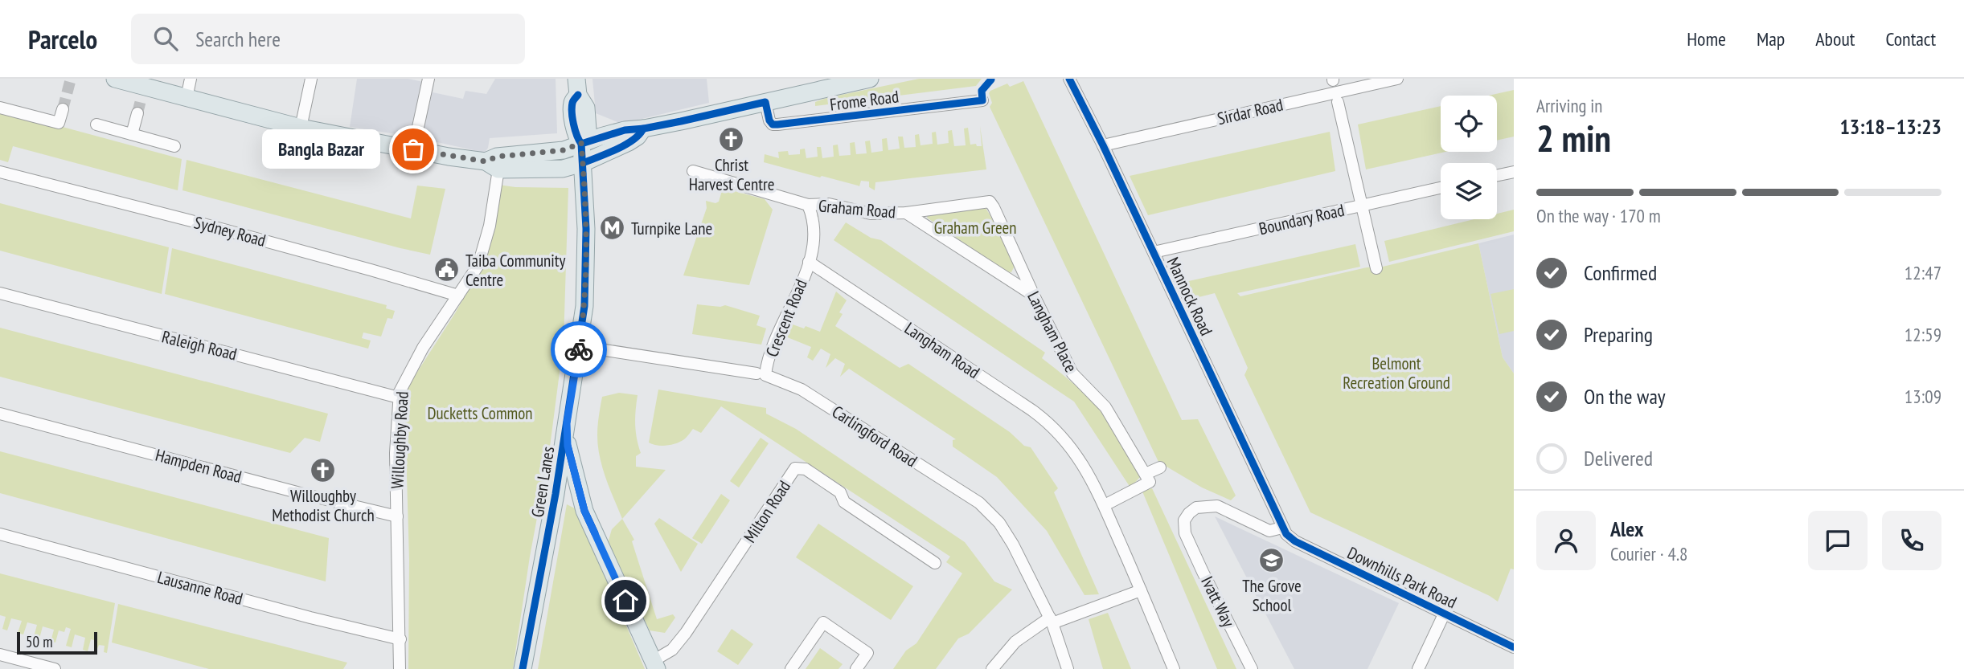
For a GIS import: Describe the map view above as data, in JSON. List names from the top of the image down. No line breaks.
{"streets":{"main road":["Green Lanes"],"street":["Frome Road","Sirdar Road","Graham Road","Boundary Road","Sydney Road","Mannock Road","Crescent Road","Langham Place","Raleigh Road","Langham Road","Carlingford Road","Willoughby Road","Hampden Road","Milton Road","Downhills Park Road","Lausanne Road","Ivatt Way"]},"crossings":[["Sirdar Road","Mannock Road"],["Graham Road","Langham Place"],["Boundary Road","Mannock Road"],["Sydney Road","Willoughby Road"],["Mannock Road","Downhills Park Road"],["Mannock Road","Ivatt Way"],["Crescent Road","Langham Road"],["Crescent Road","Carlingford Road"],["Raleigh Road","Willoughby Road"],["Carlingford Road","Green Lanes"],["Willoughby Road","Hampden Road"],["Willoughby Road","Lausanne Road"],["Downhills Park Road","Ivatt Way"]],"parks":["Graham Green","Belmont Recreation Ground","Ducketts Common"],"places":{"church":["Christ Harvest Centre","Willoughby Methodist Church"],"other":["Bangla Bazar"],"metro station":["Turnpike Lane"],"public building":["Taiba Community Centre"],"school or university":["The Grove School"]},"scale_bar":"50 m","page":{"header":"Parcelo","search":"Search here","nav":["Home","Map","About","Contact"],"heading":["2 min","Arriving in","13:18–13:23"],"panel":["Alex","Courier · 4.8"],"bubble":"Bangla Bazar","bar":"On the way · 170 m","list":[["Confirmed","12:47"],["Preparing","12:59"],["On the way","13:09"],"Delivered"],"scale":"50 m"}}
